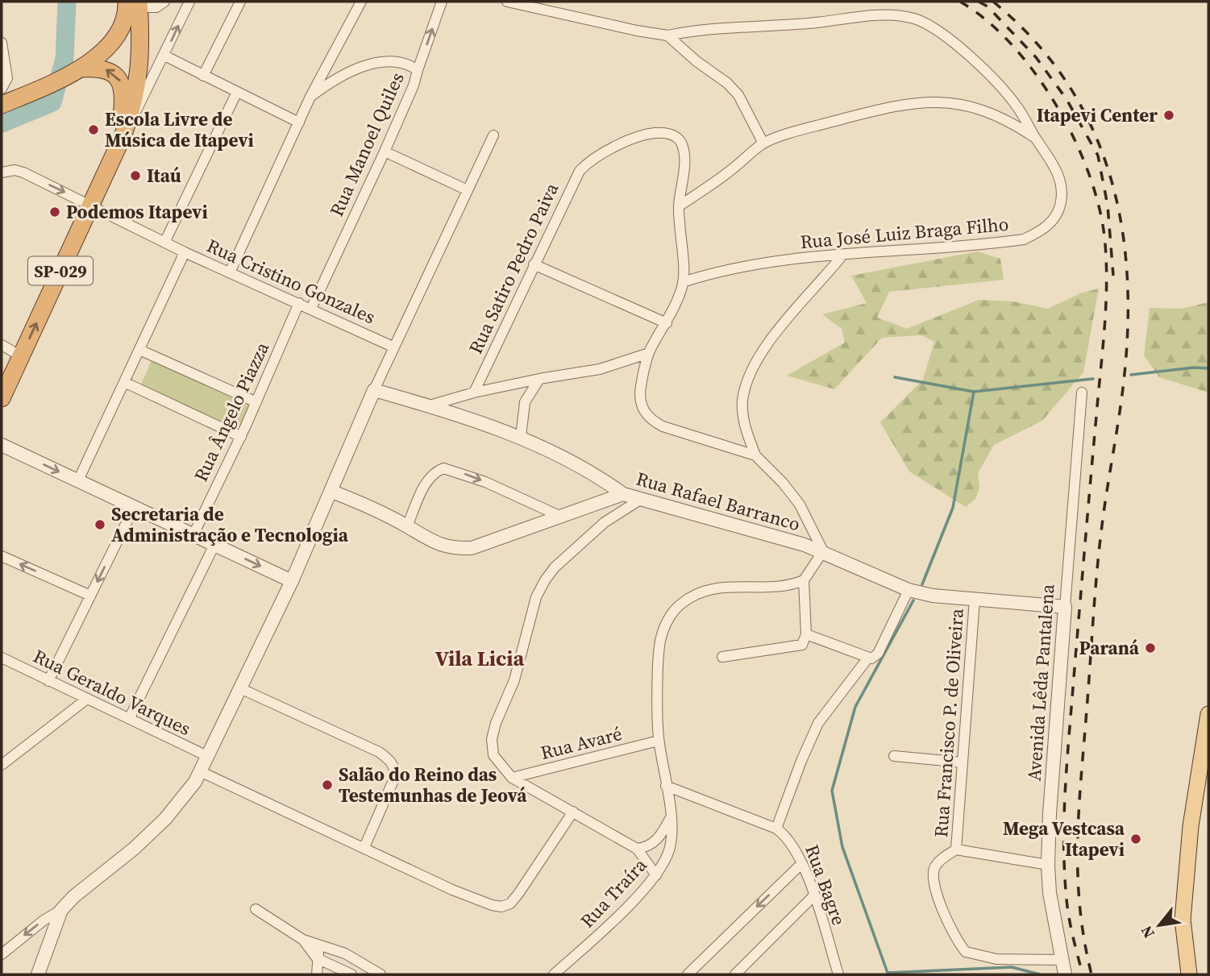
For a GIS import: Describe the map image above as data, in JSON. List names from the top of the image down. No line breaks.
{"streets":{"highway":["SP-029"],"street":["Rua Manoel Quiles","Rua José Luiz Braga Filho","Rua Satiro Pedro Paiva","Rua Cristino Gonzales","Rua Ângelo Piazza","Rua Rafael Barranco","Avenida Lêda Pantalena","Rua Geraldo Varques","Rua Francisco P. de Oliveira","Rua Avaré","Rua Bagre","Rua Traíra"]},"crossings":[["Rua Manoel Quiles","Rua Cristino Gonzales"],["SP-029","Rua Cristino Gonzales"],["Rua Cristino Gonzales","Rua Ângelo Piazza"],["Rua Rafael Barranco","Avenida Lêda Pantalena"],["Rua Rafael Barranco","Rua Francisco P. de Oliveira"],["Rua Avaré","Rua Traíra"],["Rua Bagre","Rua Traíra"]],"districts":["Vila Licia"],"places":["Itapevi Center","Escola Livre de Música de Itapevi","Itaú","Podemos Itapevi","Secretaria de Administração e Tecnologia","Paraná","Salão do Reino das Testemunhas de Jeová","Mega Vestcasa Itapevi"],"north":"bottom left"}
